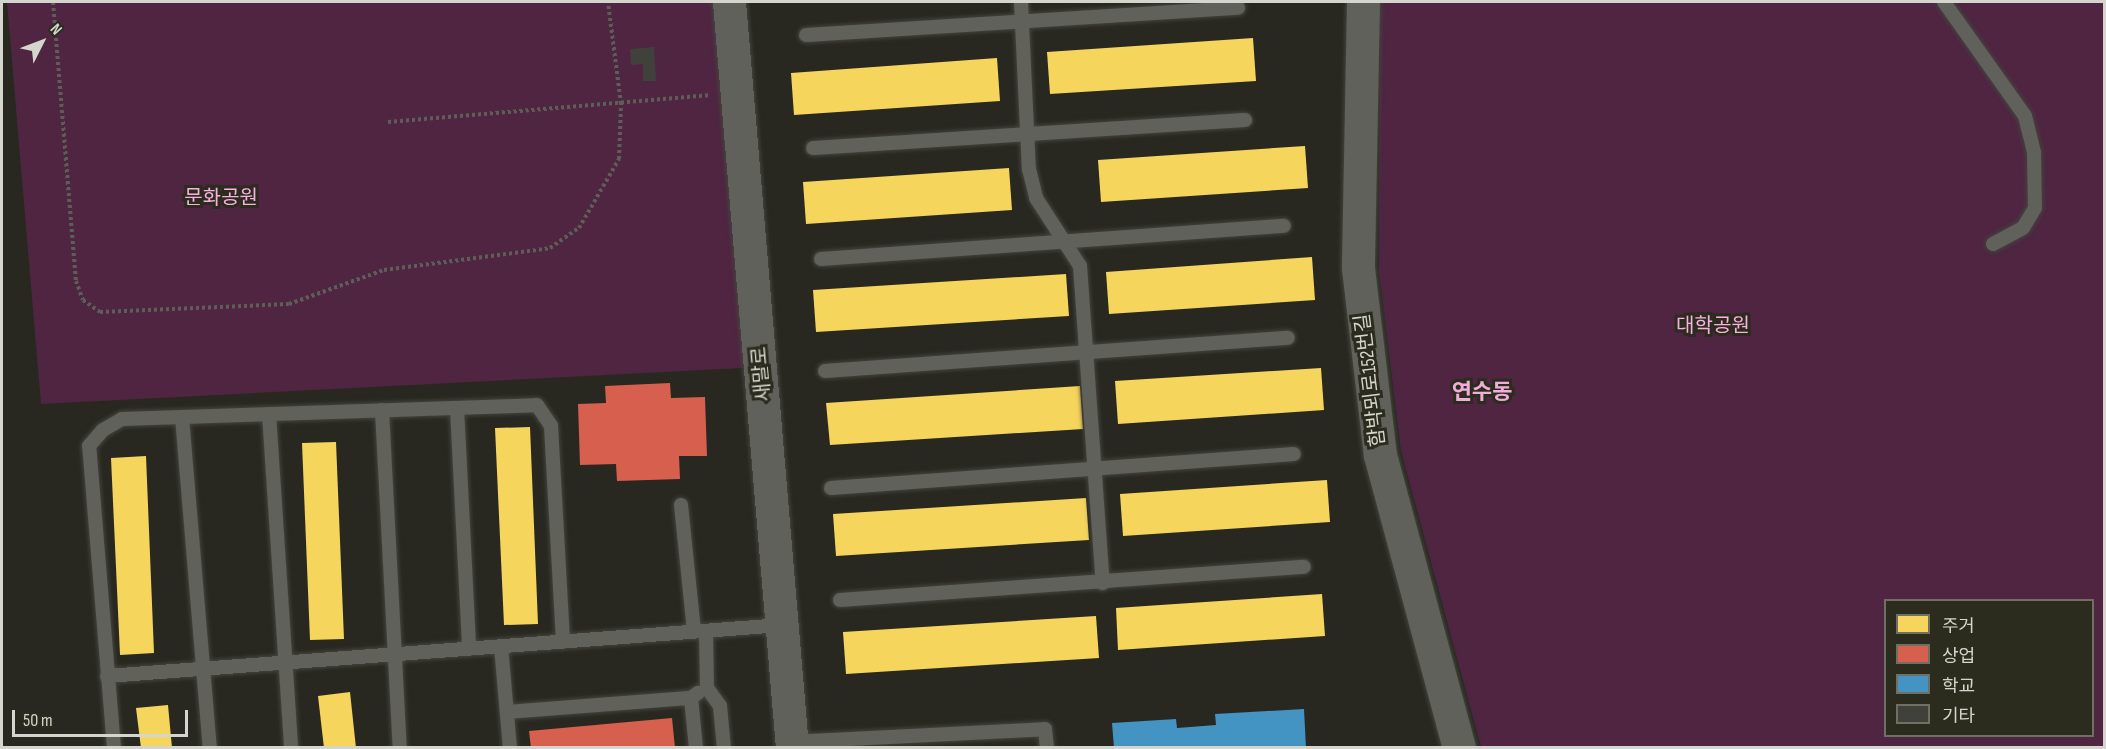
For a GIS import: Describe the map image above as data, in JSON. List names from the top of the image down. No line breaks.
{"streets":{"street":["새말로","함박뫼로152번길"]},"districts":["연수동"],"parks":["문화공원","대학공원"],"legend":["주거","상업","학교","기타"],"scale_bar":"50 m","north":"top right"}
